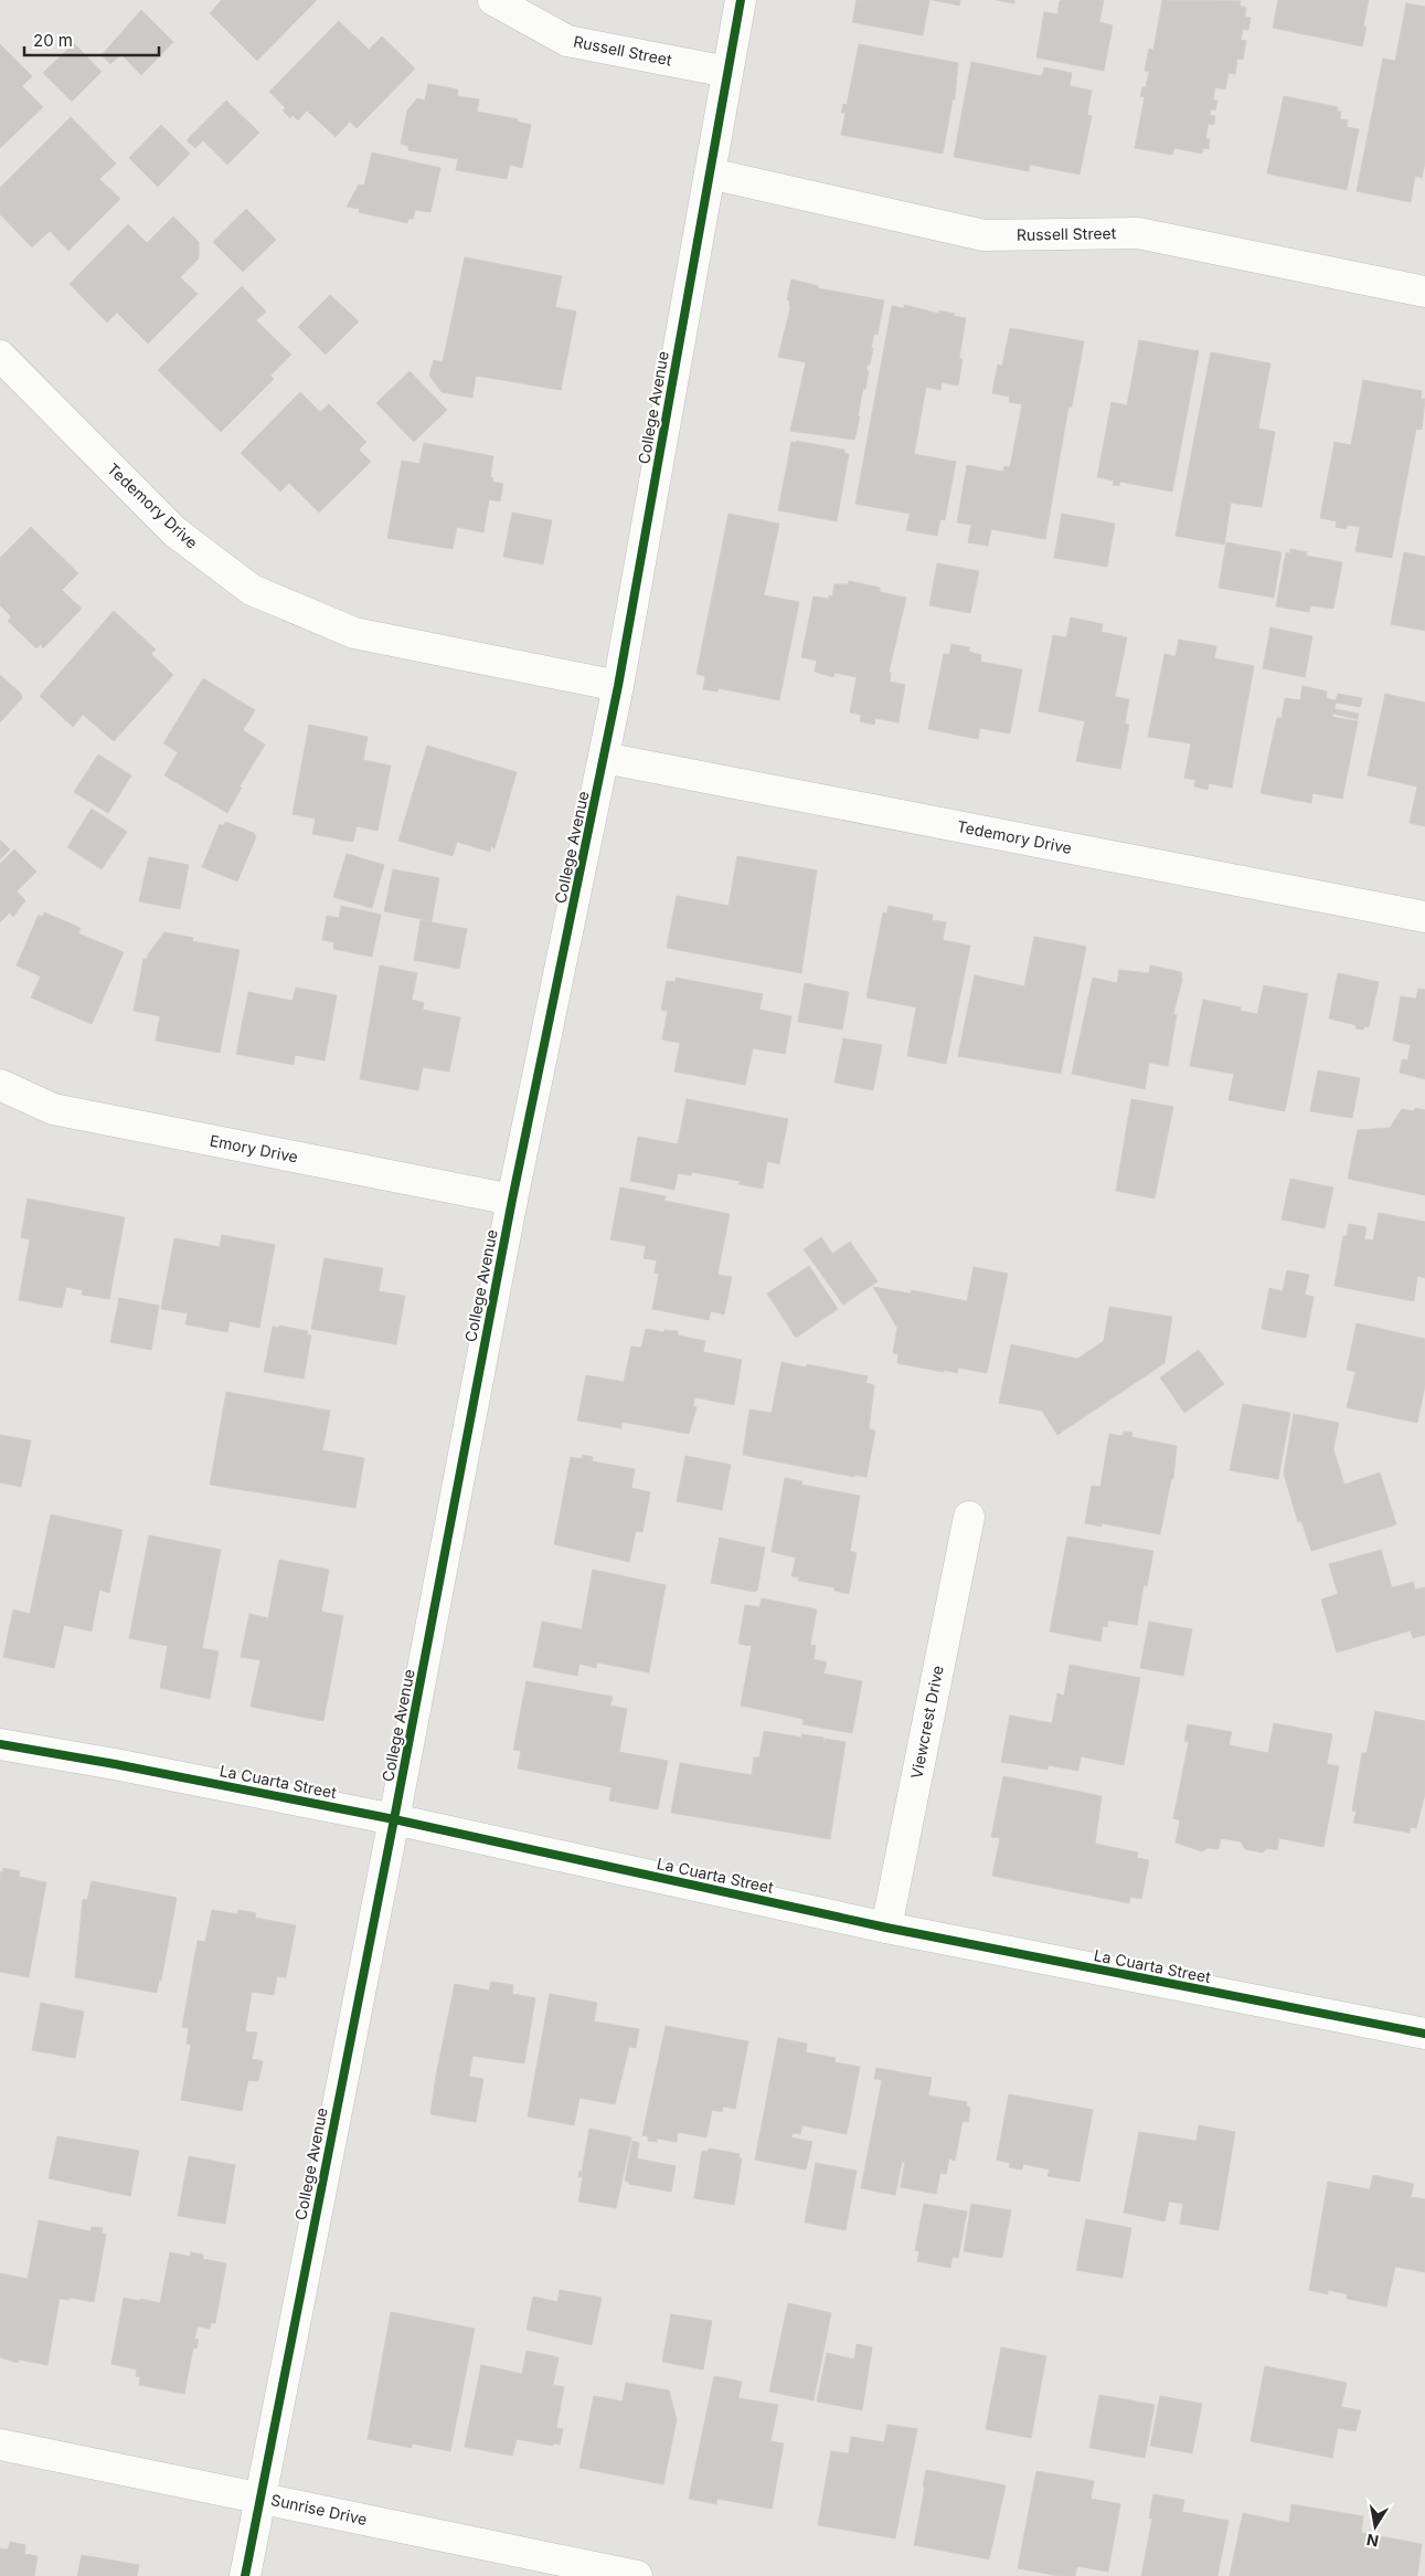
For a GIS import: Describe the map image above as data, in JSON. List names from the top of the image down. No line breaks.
{"streets":{"street":["Russell Street","College Avenue","Tedemory Drive","Emory Drive","Viewcrest Drive","La Cuarta Street","Sunrise Drive"]},"crossings":[["Russell Street","College Avenue"],["College Avenue","Tedemory Drive"],["College Avenue","Emory Drive"],["College Avenue","La Cuarta Street"],["College Avenue","Sunrise Drive"],["Viewcrest Drive","La Cuarta Street"]],"scale_bar":"20 m","north":"bottom"}
